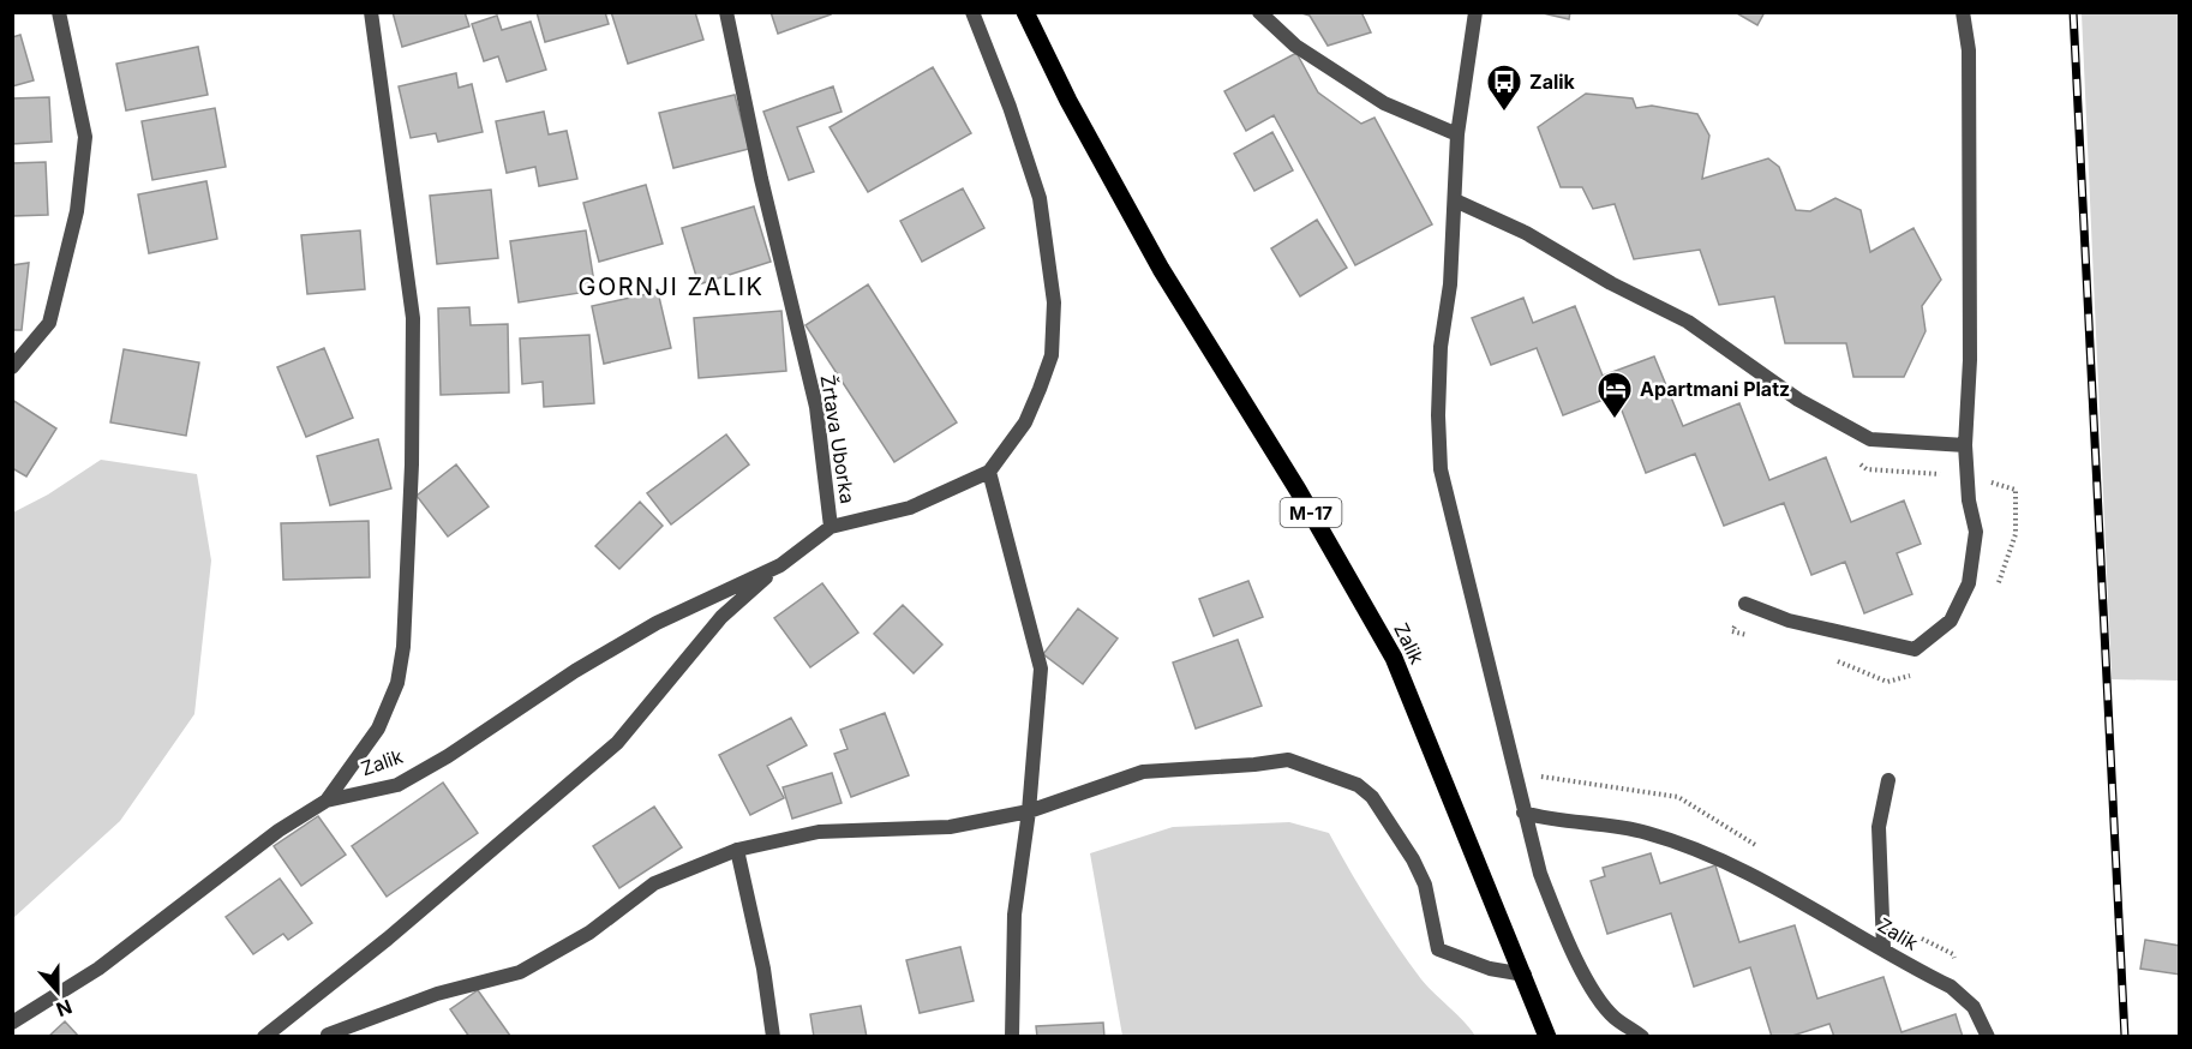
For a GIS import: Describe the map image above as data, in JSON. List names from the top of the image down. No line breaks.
{"streets":{"main road":["M-17","Zalik"],"street":["Žrtava Uborka"]},"crossings":[["Žrtava Uborka","Zalik"]],"districts":["GORNJI ZALIK"],"places":{"bus stop":["Zalik"],"hotel":["Apartmani Platz"]},"north":"bottom"}
